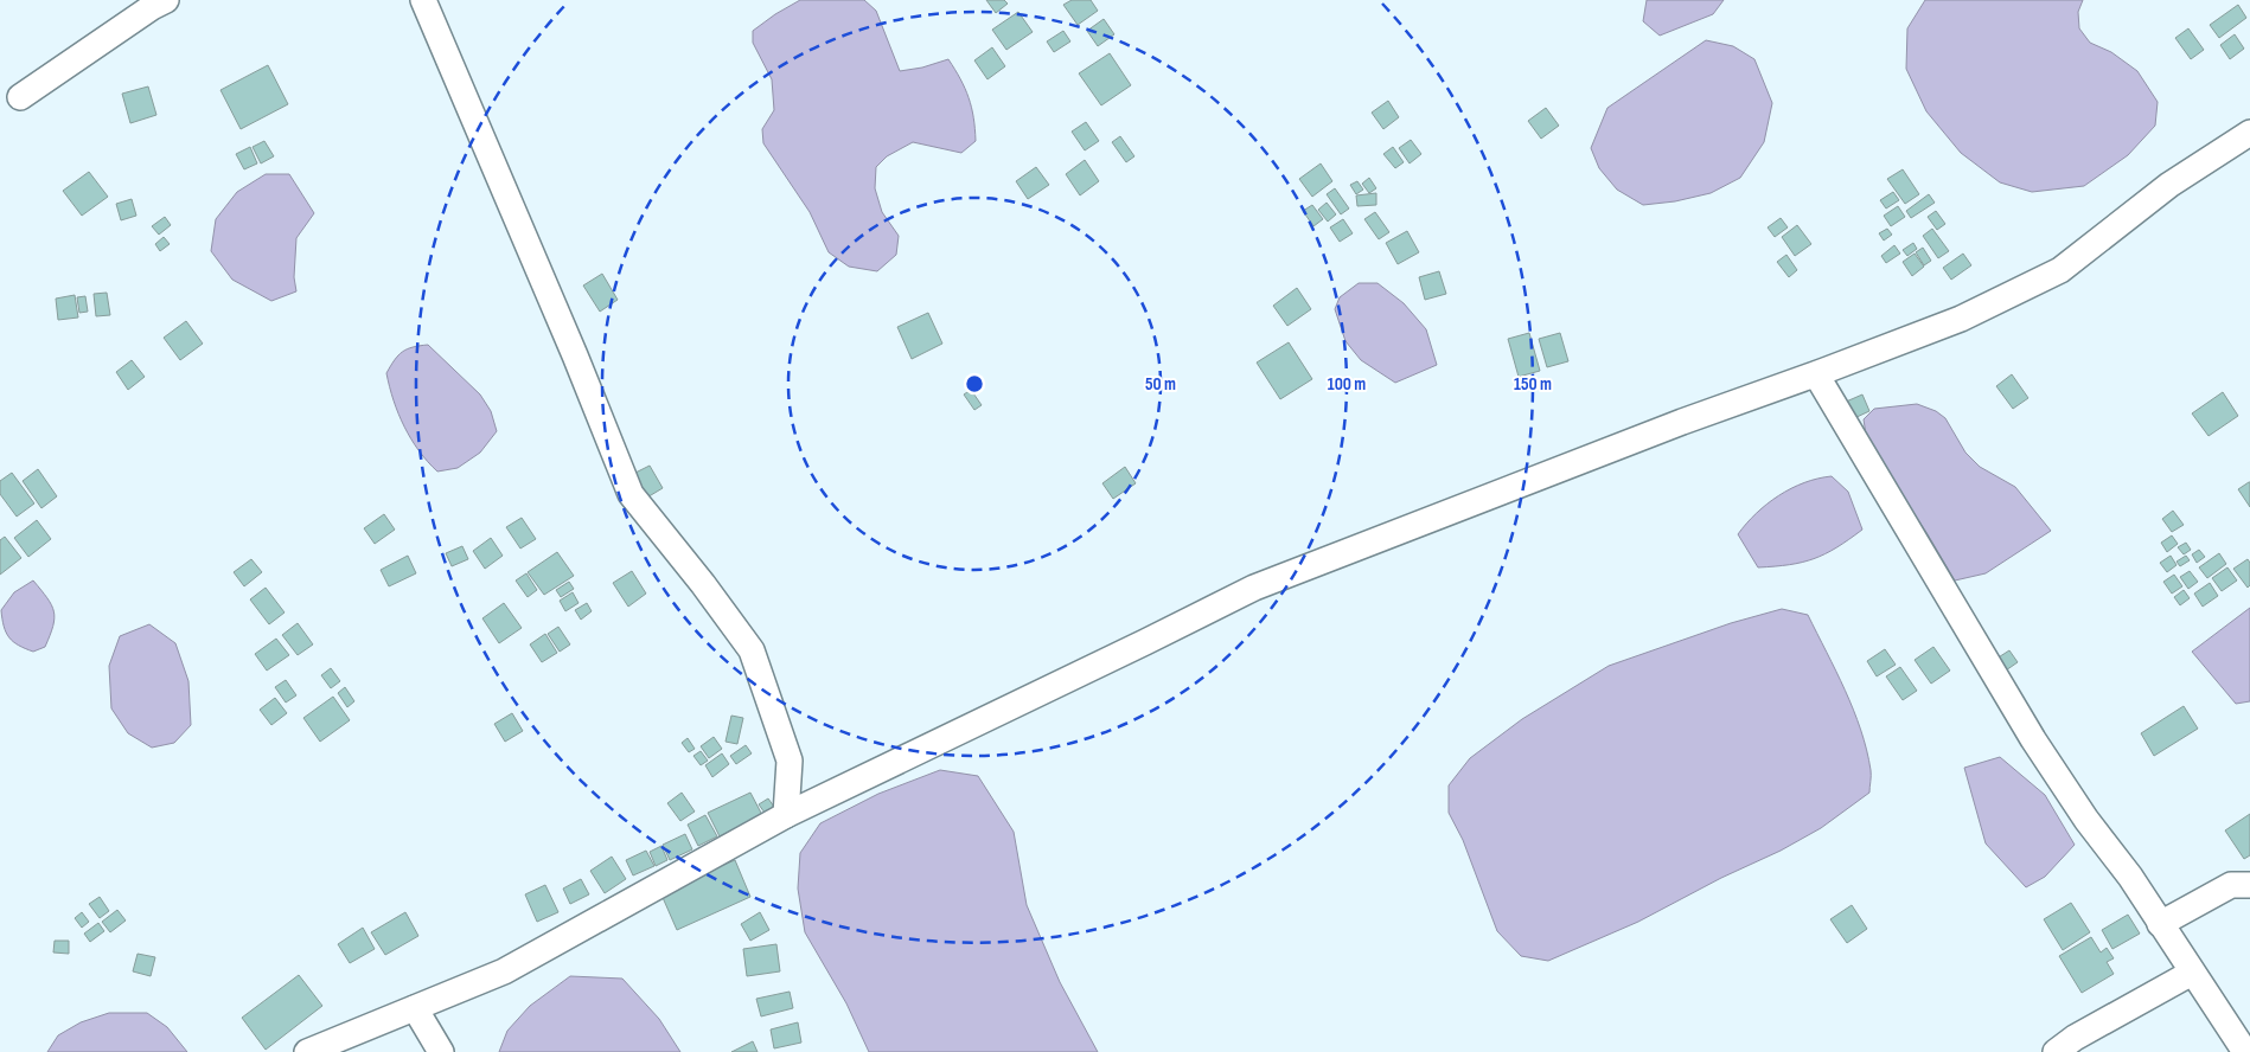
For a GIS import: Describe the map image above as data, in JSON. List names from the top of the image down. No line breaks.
{"rings":["50 m","100 m","150 m"]}
